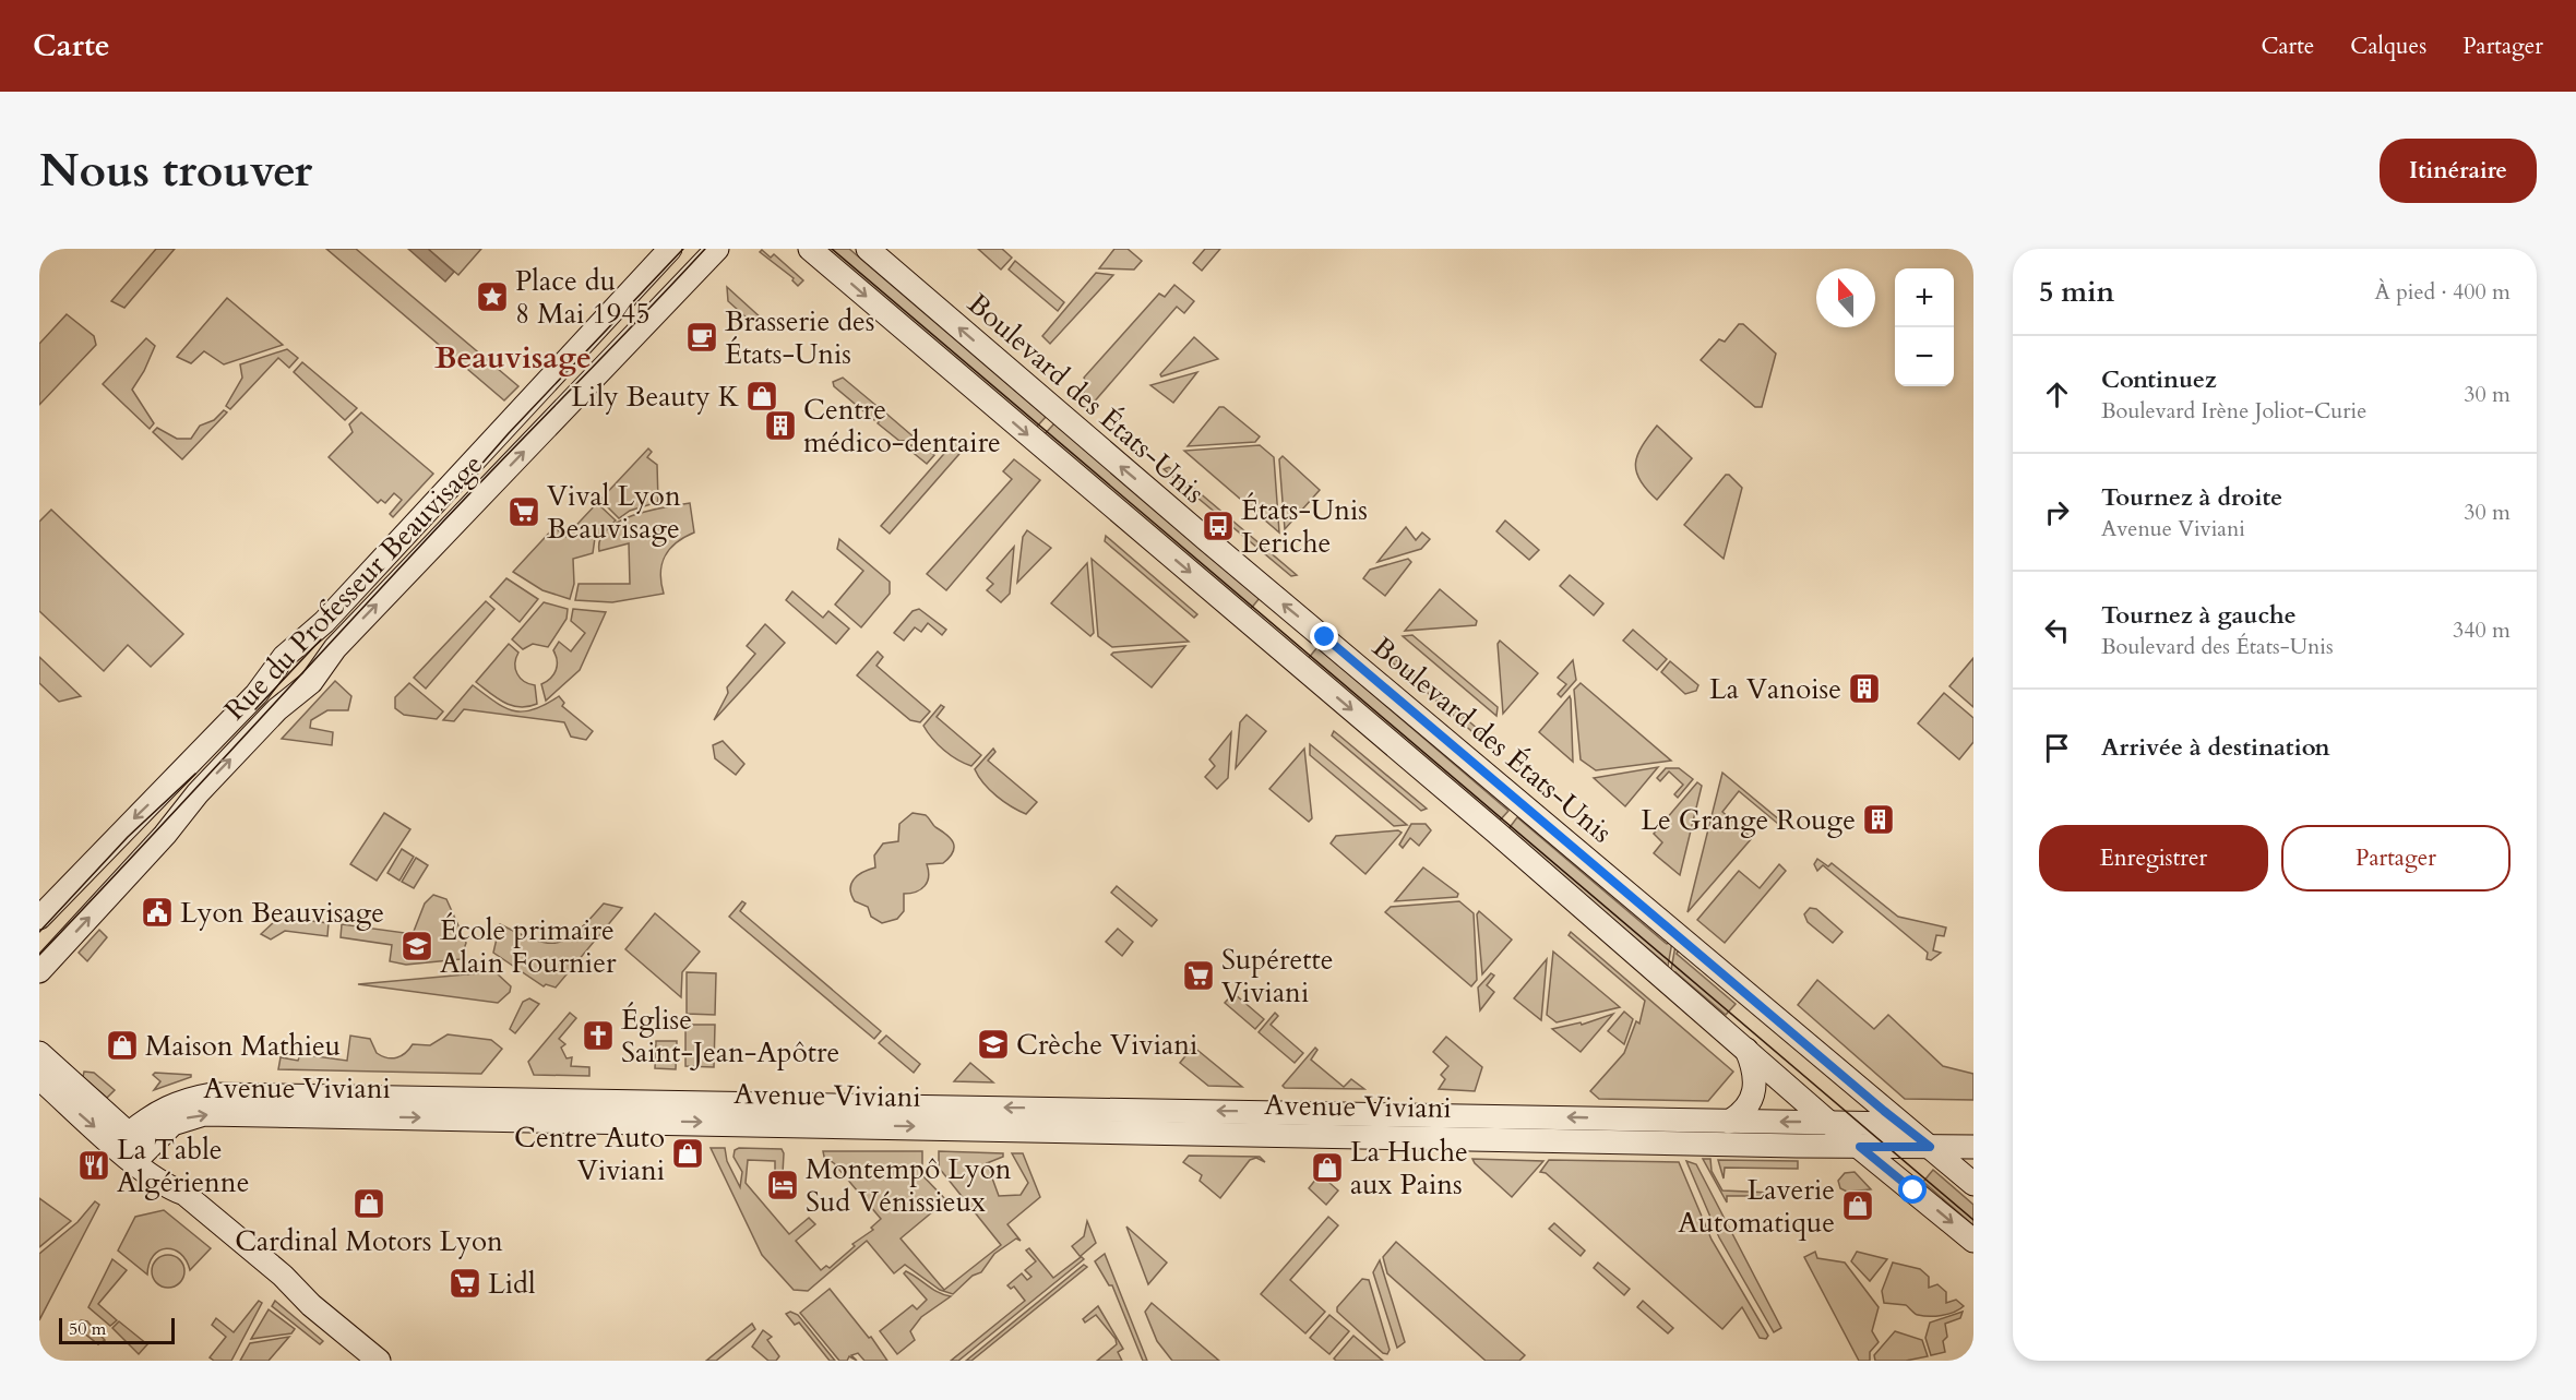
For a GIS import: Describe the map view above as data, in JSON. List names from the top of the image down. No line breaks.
{"streets":{"street":["Boulevard des États-Unis","Rue du Professeur Beauvisage","Avenue Viviani"]},"crossings":[["Boulevard des États-Unis","Avenue Viviani"]],"districts":["Beauvisage"],"places":{"place":["Place du 8 Mai 1945"],"cafe":["Brasserie des États-Unis"],"shop":["Lily Beauty K","Maison Mathieu","Centre Auto Viviani","La Huche aux Pains","Cardinal Motors Lyon","Laverie Automatique"],"building":["Centre médico-dentaire","La Vanoise","Le Grange Rouge"],"supermarket":["Vival Lyon Beauvisage","Supérette Viviani","Lidl"],"bus stop":["États-Unis Leriche"],"public building":["Lyon Beauvisage"],"school or university":["École primaire Alain Fournier","Crèche Viviani"],"church":["Église Saint-Jean-Apôtre"],"restaurant":["La Table Algérienne"],"hotel":["Montempô Lyon Sud Vénissieux"]},"scale_bar":"50 m","north":"top","page":{"header":"Carte","nav":["Carte","Calques","Partager"],"buttons":["Itinéraire",["Enregistrer","Partager"]],"title":"Nous trouver","heading":["5 min","À pied · 400 m"],"map_buttons":["+","−"],"list":[["Continuez","Boulevard Irène Joliot-Curie","30 m"],["Tournez à droite","Avenue Viviani","30 m"],["Tournez à gauche","Boulevard des États-Unis","340 m"],"Arrivée à destination"],"scale":"50 m"}}
